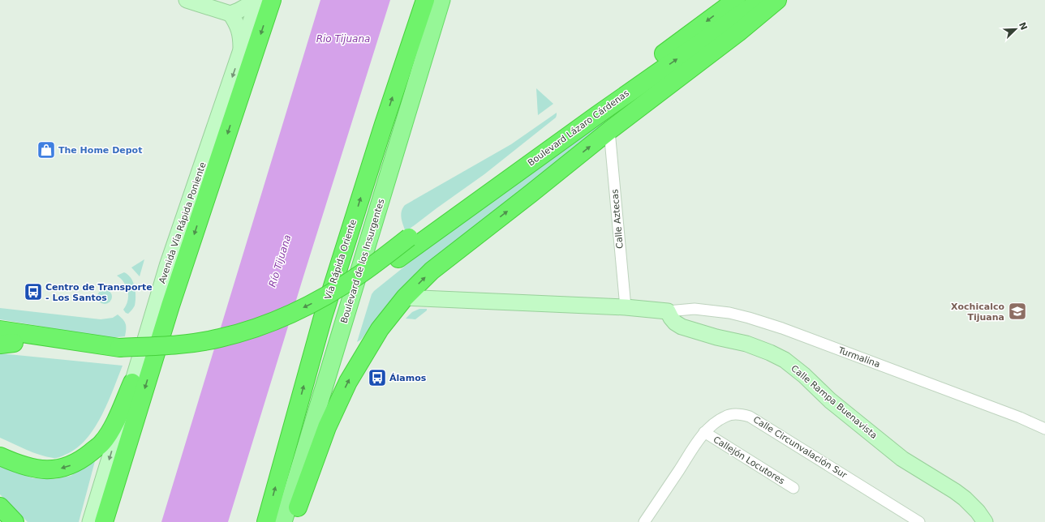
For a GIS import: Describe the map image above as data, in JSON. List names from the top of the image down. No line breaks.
{"streets":{"highway":["Boulevard Lázaro Cárdenas","Avenida Vía Rápida Poniente","Vía Rápida Oriente"],"main road":["Boulevard de los Insurgentes"],"street":["Calle Aztecas","Turmalina","Calle Rampa Buenavista","Calle Circunvalación Sur","Callejón Locutores"]},"crossings":[["Turmalina","Calle Rampa Buenavista"],["Calle Circunvalación Sur","Callejón Locutores"]],"one_way":["Avenida Vía Rápida Poniente"],"water":["Rio Tijuana","Río Tijuana"],"places":{"shop":["The Home Depot"],"bus stop":["Centro de Transporte - Los Santos","Álamos"],"school or university":["Xochicalco Tijuana"]},"north":"top right"}
